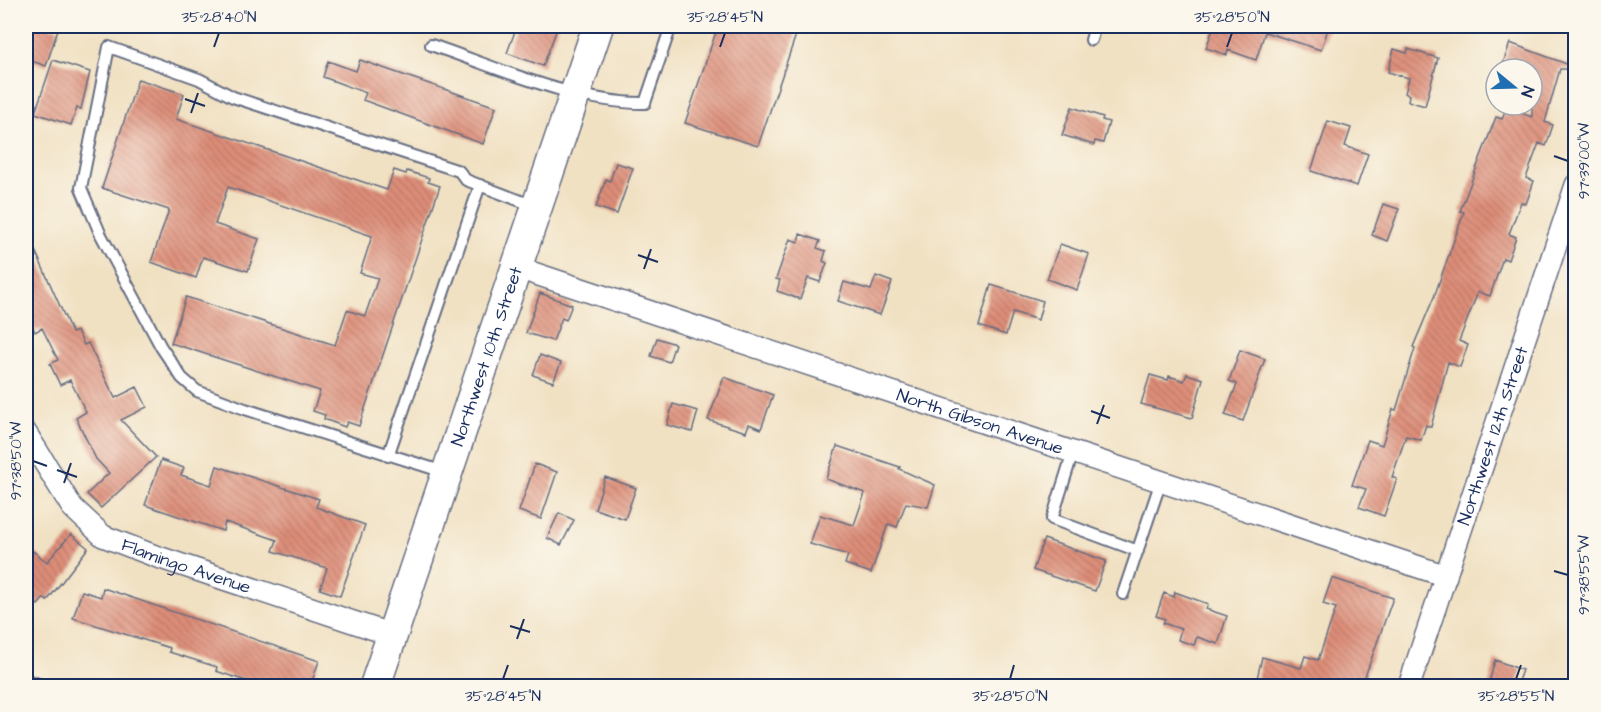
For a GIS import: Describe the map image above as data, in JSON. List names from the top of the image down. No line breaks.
{"streets":{"main road":["Northwest 10th Street"],"street":["North Gibson Avenue","Northwest 12th Street","Flamingo Avenue"]},"crossings":[["Northwest 10th Street","North Gibson Avenue"],["Northwest 10th Street","Flamingo Avenue"],["North Gibson Avenue","Northwest 12th Street"]],"north":"right","coordinates":["35°28'40\"N","35°28'45\"N","35°28'50\"N","97°39'00\"W","97°38'50\"W","97°38'55\"W","35°28'55\"N"]}
